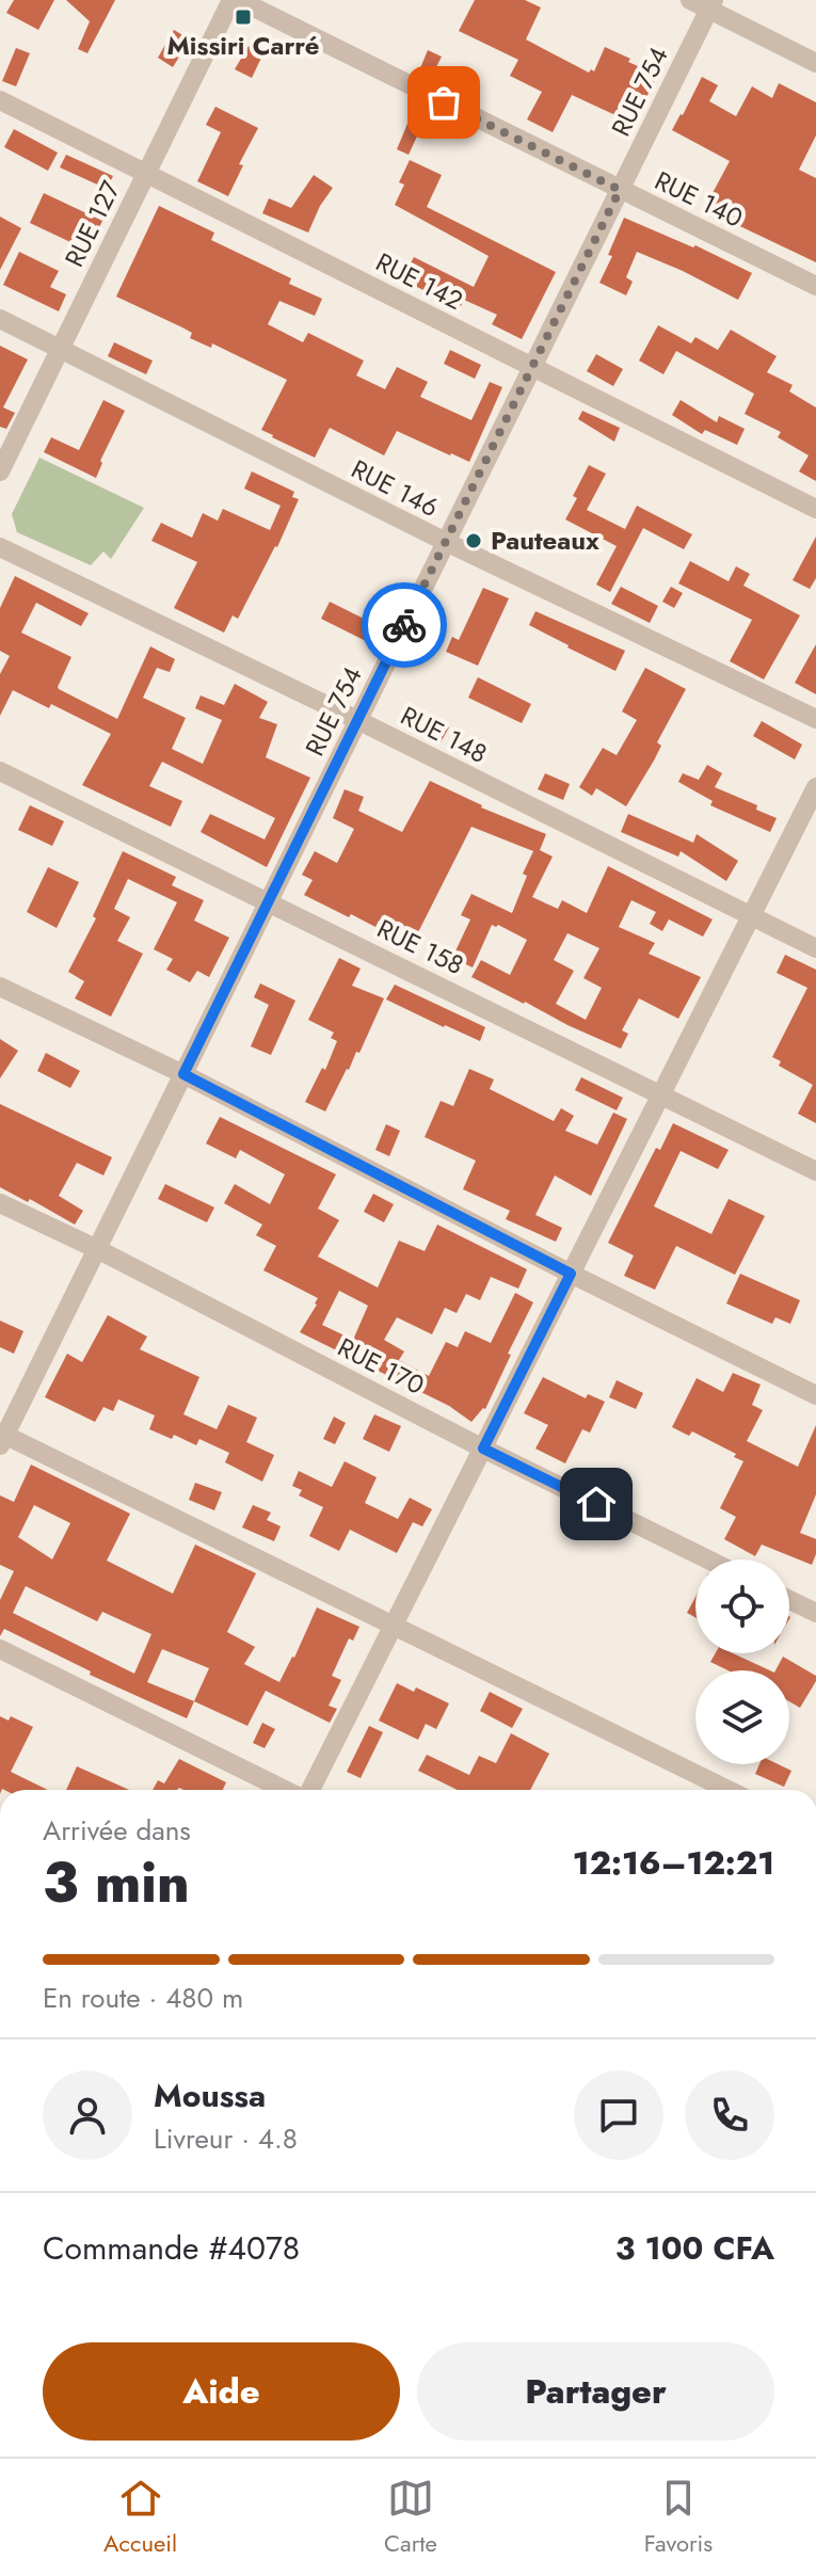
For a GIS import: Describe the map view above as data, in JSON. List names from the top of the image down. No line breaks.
{"streets":{"street":["RUE 754","RUE 140","RUE 127","RUE 142","RUE 146","RUE 148","RUE 158","RUE 170"]},"crossings":[["RUE 754","RUE 140"],["RUE 754","RUE 142"],["RUE 754","RUE 146"],["RUE 754","RUE 148"],["RUE 754","RUE 158"],["RUE 754","RUE 170"],["RUE 127","RUE 142"],["RUE 127","RUE 146"]],"places":{"transit":["Missiri Carré"],"other":["Pauteaux"]},"page":{"heading":["3 min","Arrivée dans","12:16–12:21"],"panel":["Moussa","Livreur · 4.8","Commande #4078","3 100 CFA"],"bar":"En route · 480 m","buttons":["Aide","Partager"],"tabs":["Accueil","Carte","Favoris"]}}
